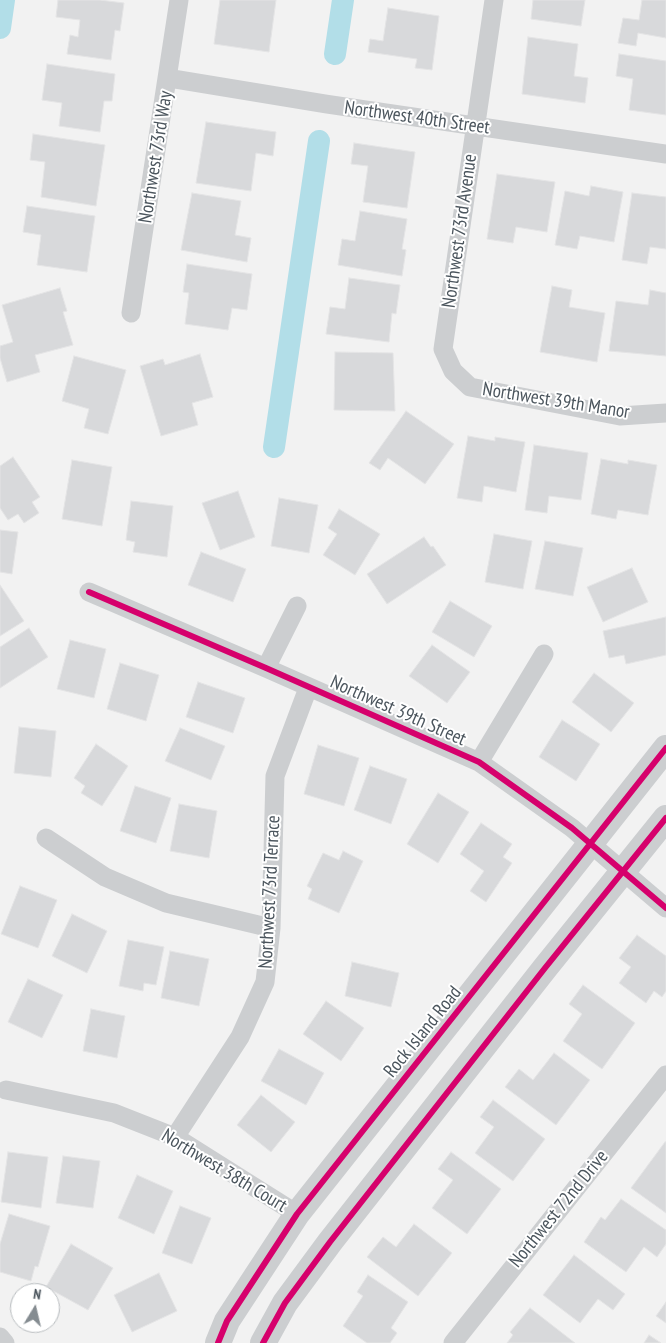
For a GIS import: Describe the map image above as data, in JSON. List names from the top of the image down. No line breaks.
{"streets":{"main road":["Rock Island Road"],"street":["Northwest 40th Street","Northwest 73rd Way","Northwest 73rd Avenue","Northwest 39th Manor","Northwest 39th Street","Northwest 73rd Terrace","Northwest 38th Court","Northwest 72nd Drive"]},"crossings":[["Northwest 40th Street","Northwest 73rd Way"],["Northwest 40th Street","Northwest 73rd Avenue"],["Northwest 73rd Avenue","Northwest 39th Manor"],["Northwest 39th Street","Northwest 73rd Terrace"],["Northwest 39th Street","Rock Island Road"],["Northwest 73rd Terrace","Northwest 38th Court"],["Rock Island Road","Northwest 38th Court"]],"north":"top"}
